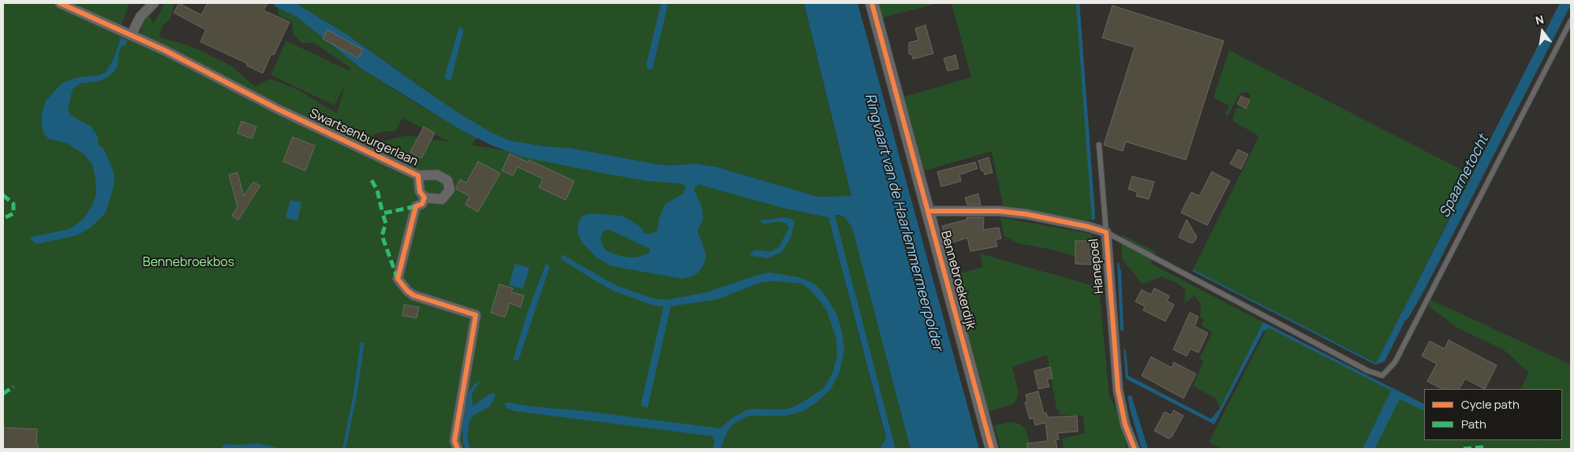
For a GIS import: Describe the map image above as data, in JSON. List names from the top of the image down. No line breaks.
{"streets":{"street":["Swartsenburgerlaan","Hanepoel","Bennebroekerdijk"]},"crossings":[["Hanepoel","Bennebroekerdijk"]],"water":["Spaarnetocht","Ringvaart van de Haarlemmermeerpolder"],"parks":["Bennebroekbos"],"legend":["Cycle path","Path"],"north":"top"}
